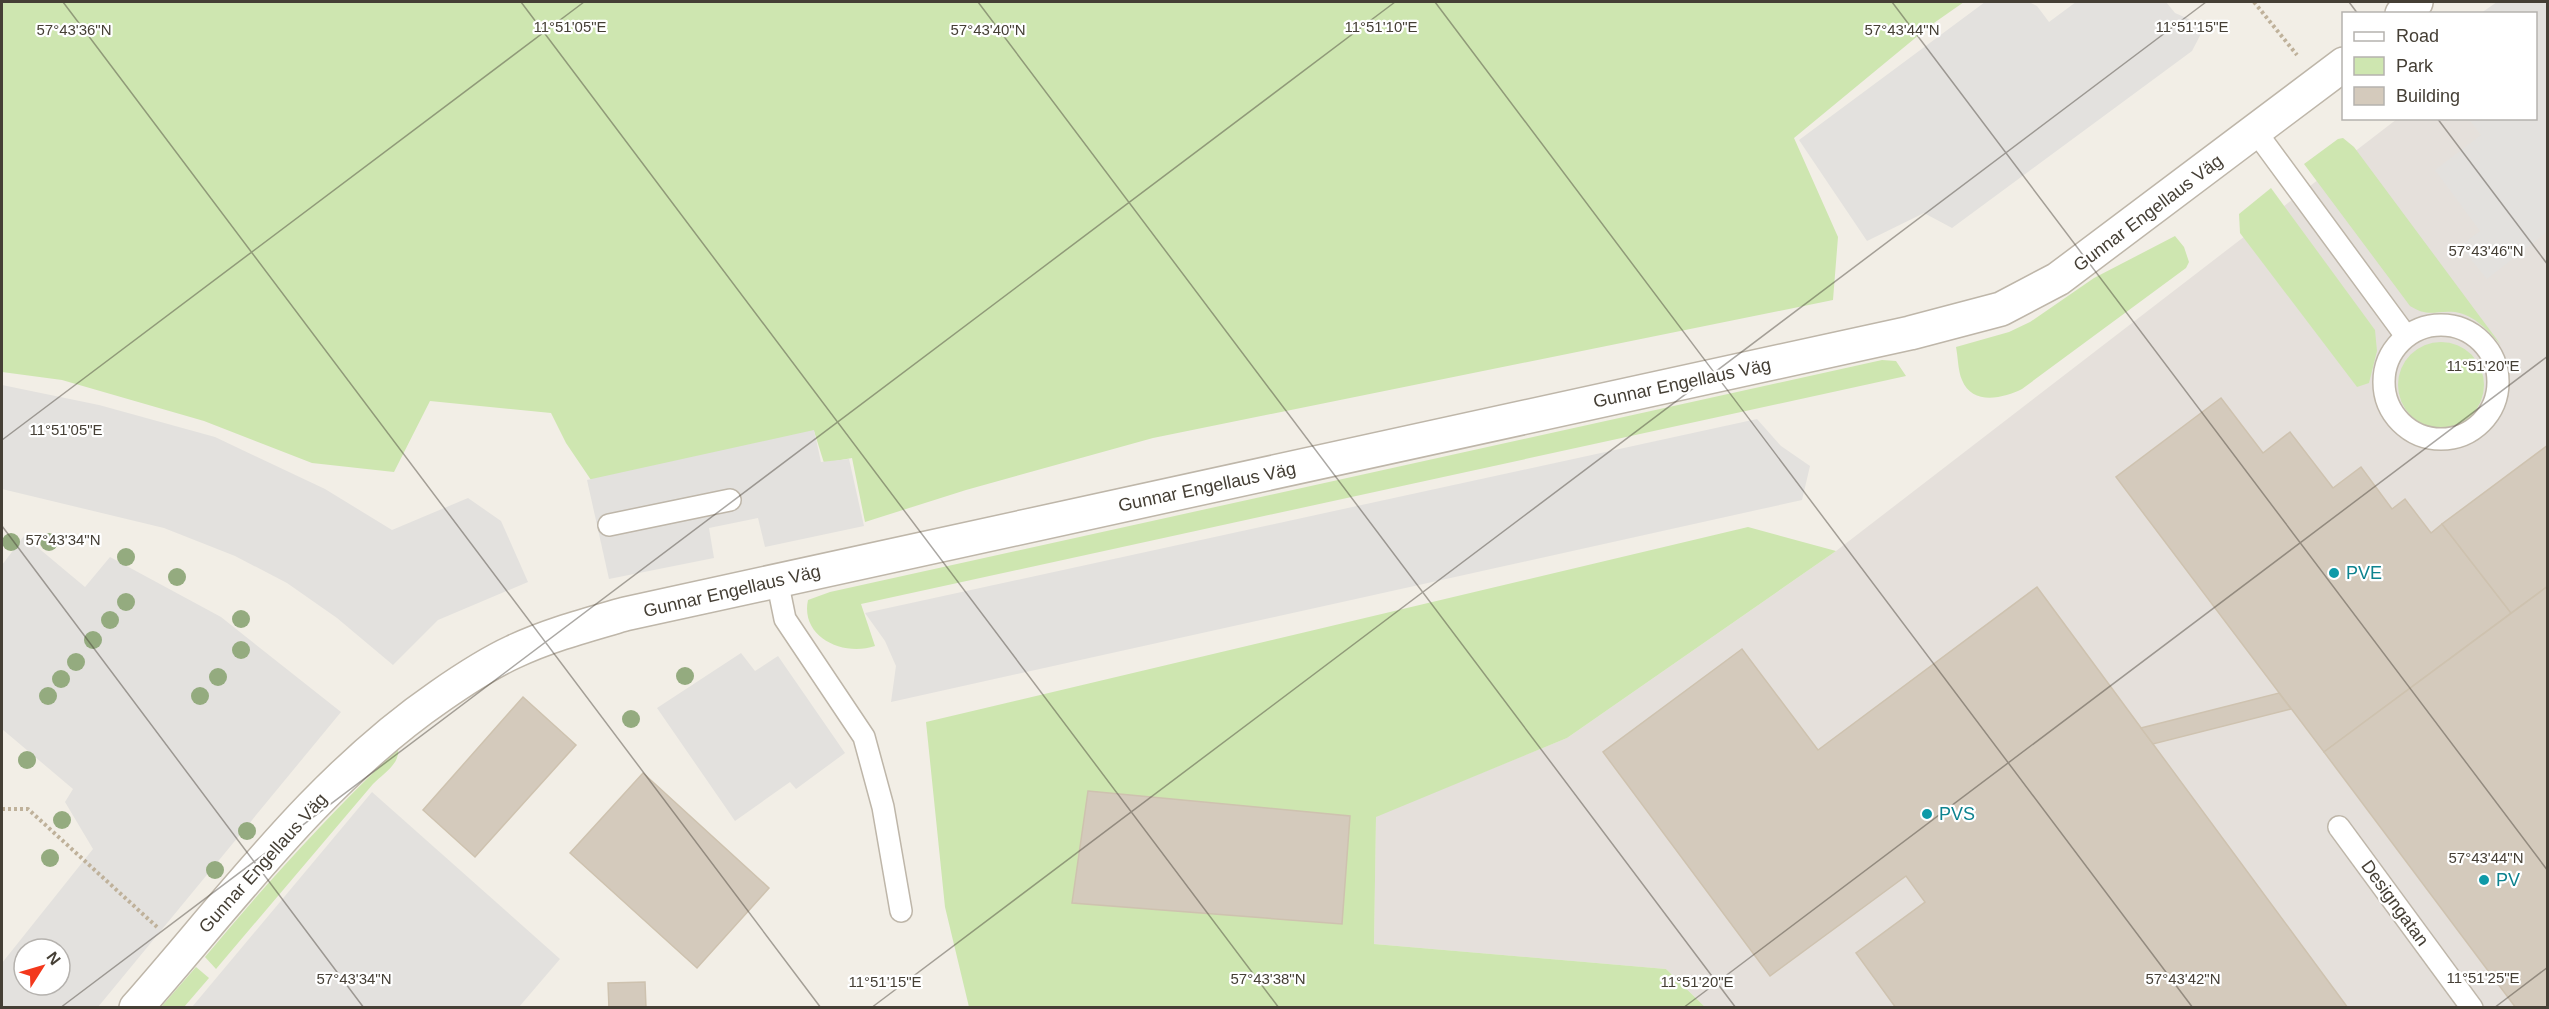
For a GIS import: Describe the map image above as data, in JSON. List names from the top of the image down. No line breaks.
{"streets":{"street":["Gunnar Engellaus Väg"],"lane":["Designgatan"]},"places":["PVE","PVS","PV"],"legend":["Road","Park","Building"],"north":"top right","coordinates":["11°51'05\"E","11°51'10\"E","11°51'15\"E","57°43'36\"N","57°43'40\"N","57°43'44\"N","57°43'46\"N","11°51'20\"E","57°43'34\"N","11°51'25\"E","57°43'38\"N","57°43'42\"N"]}
